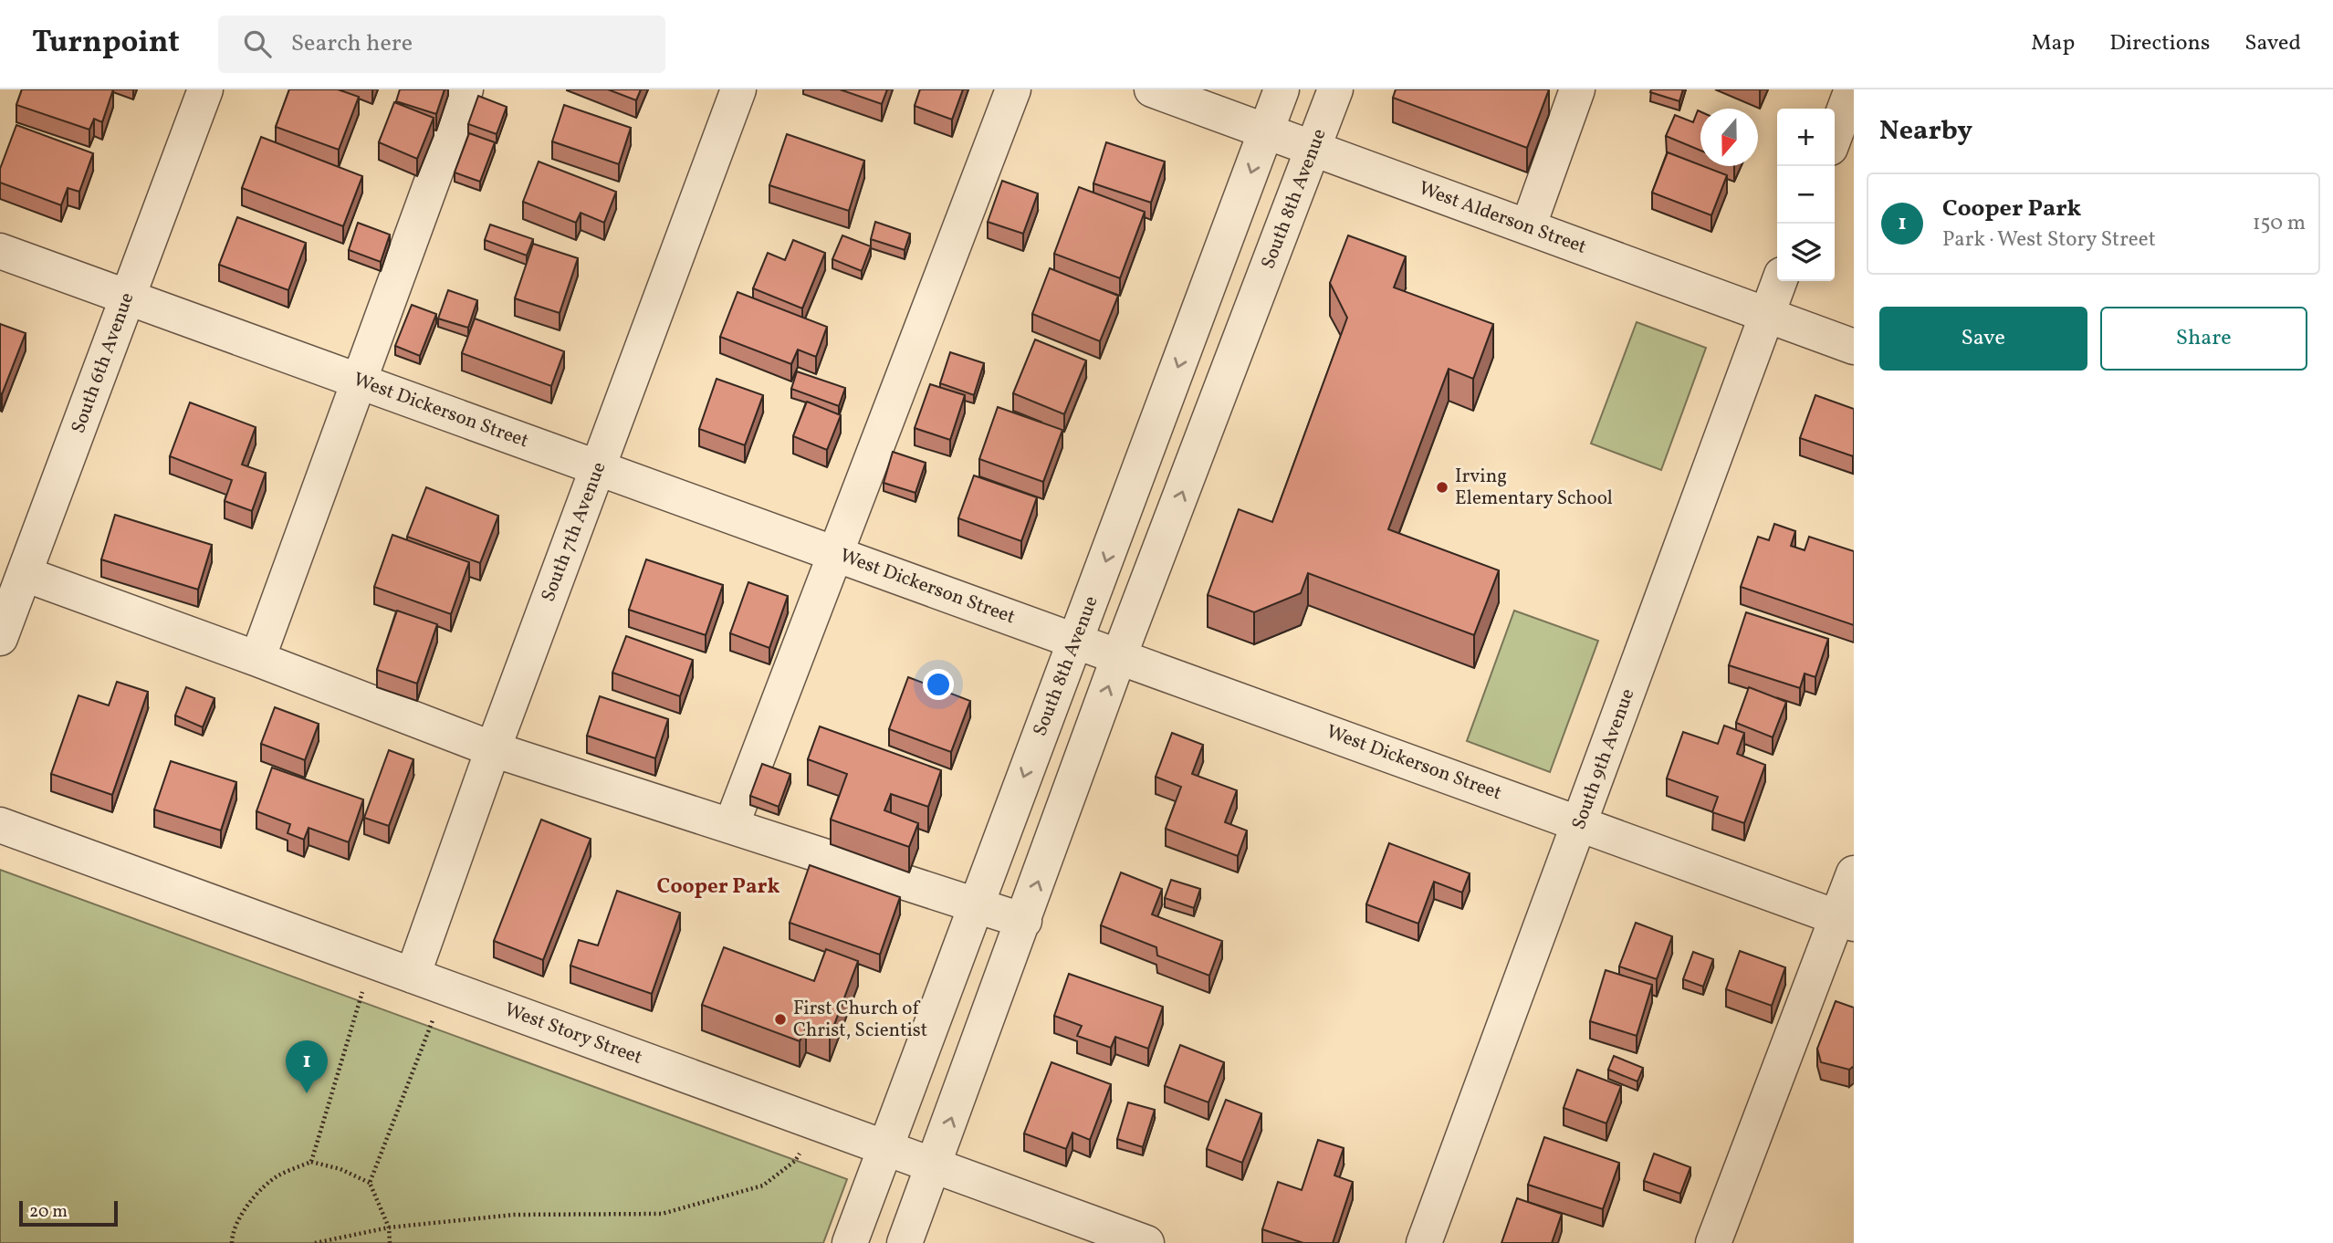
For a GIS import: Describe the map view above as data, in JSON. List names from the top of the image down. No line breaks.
{"streets":{"street":["South 8th Avenue","West Alderson Street","South 6th Avenue","West Dickerson Street","South 7th Avenue","South 9th Avenue","West Story Street"]},"crossings":[["South 8th Avenue","West Alderson Street"],["South 8th Avenue","West Dickerson Street"],["South 8th Avenue","West Story Street"],["West Alderson Street","South 9th Avenue"],["South 6th Avenue","West Dickerson Street"],["West Dickerson Street","South 7th Avenue"],["West Dickerson Street","South 9th Avenue"],["South 7th Avenue","West Story Street"]],"districts":["Cooper Park"],"places":["Irving Elementary School","First Church of Christ, Scientist"],"scale_bar":"20 m","north":"bottom","page":{"header":"Turnpoint","search":"Search here","nav":["Map","Directions","Saved"],"heading":"Nearby","map_buttons":["+","−"],"list":[{"mark":"1","name":"Cooper Park","note":"Park · West Story Street","value":"150 m"}],"buttons":["Save","Share"],"pins":"1","scale":"20 m"}}
